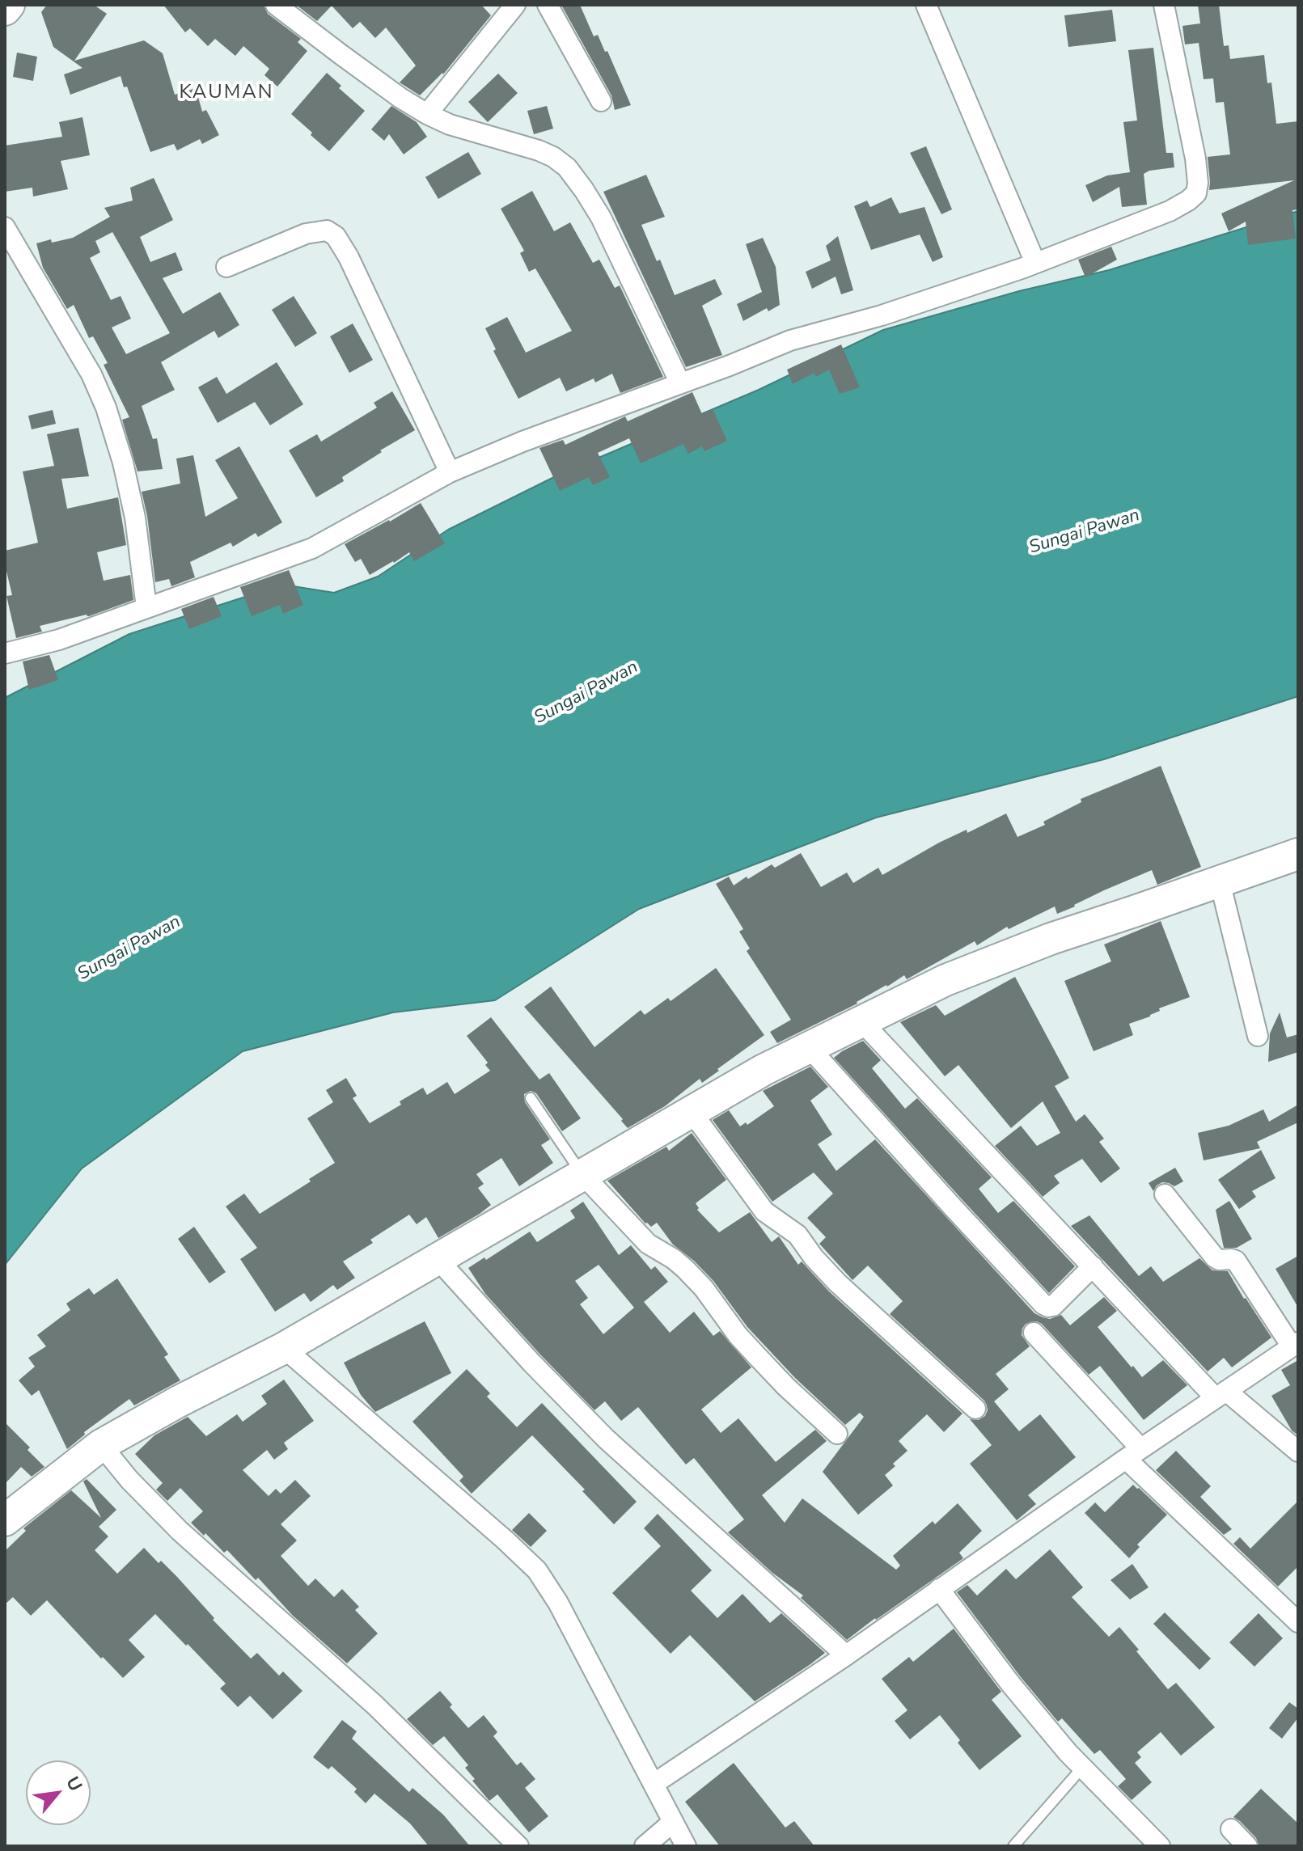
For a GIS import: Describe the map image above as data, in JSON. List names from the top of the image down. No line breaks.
{"districts":["KAUMAN"],"water":["Sungai Pawan"],"north":"top right"}
